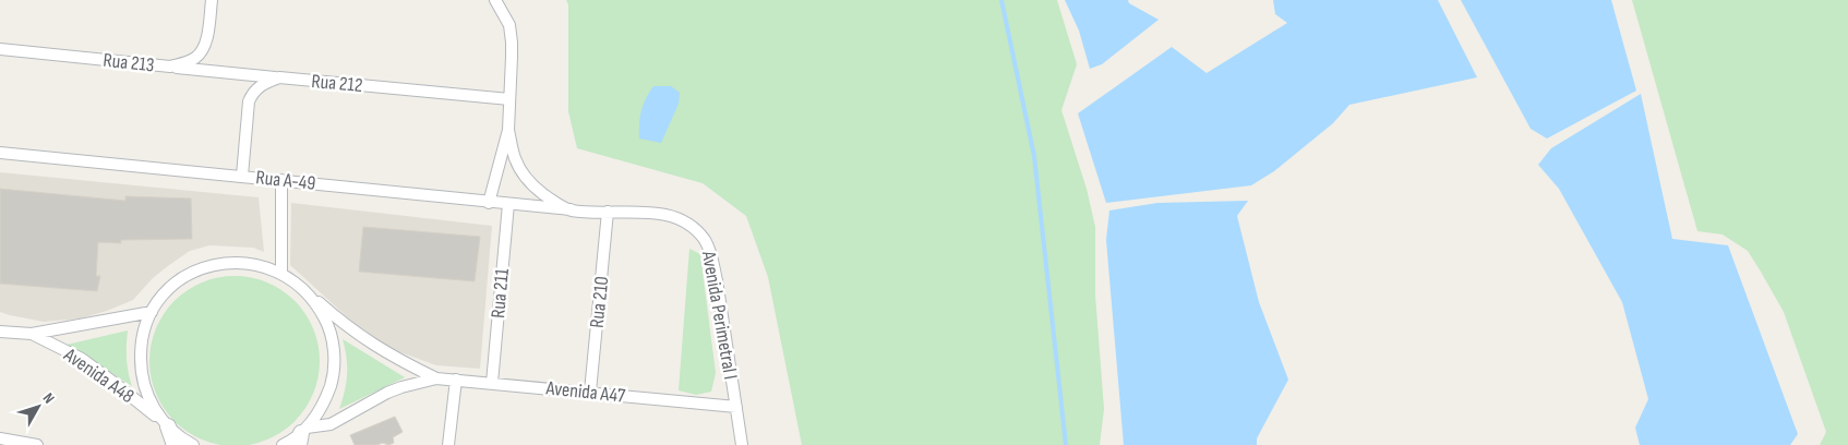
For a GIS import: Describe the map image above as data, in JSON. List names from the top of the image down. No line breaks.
{"streets":{"street":["Rua 213","Rua 212","Rua A-49","Rua 211","Rua 210","Avenida Perimetral I","Avenida A48","Avenida A47"]},"crossings":[["Rua 213","Rua 212"],["Rua 212","Avenida Perimetral I"],["Rua A-49","Rua 211"],["Rua A-49","Avenida Perimetral I"],["Rua 211","Avenida A47"],["Rua 210","Avenida Perimetral I"],["Rua 210","Avenida A47"],["Avenida Perimetral I","Avenida A47"],["Avenida A48","Avenida A47"]],"north":"top right"}
